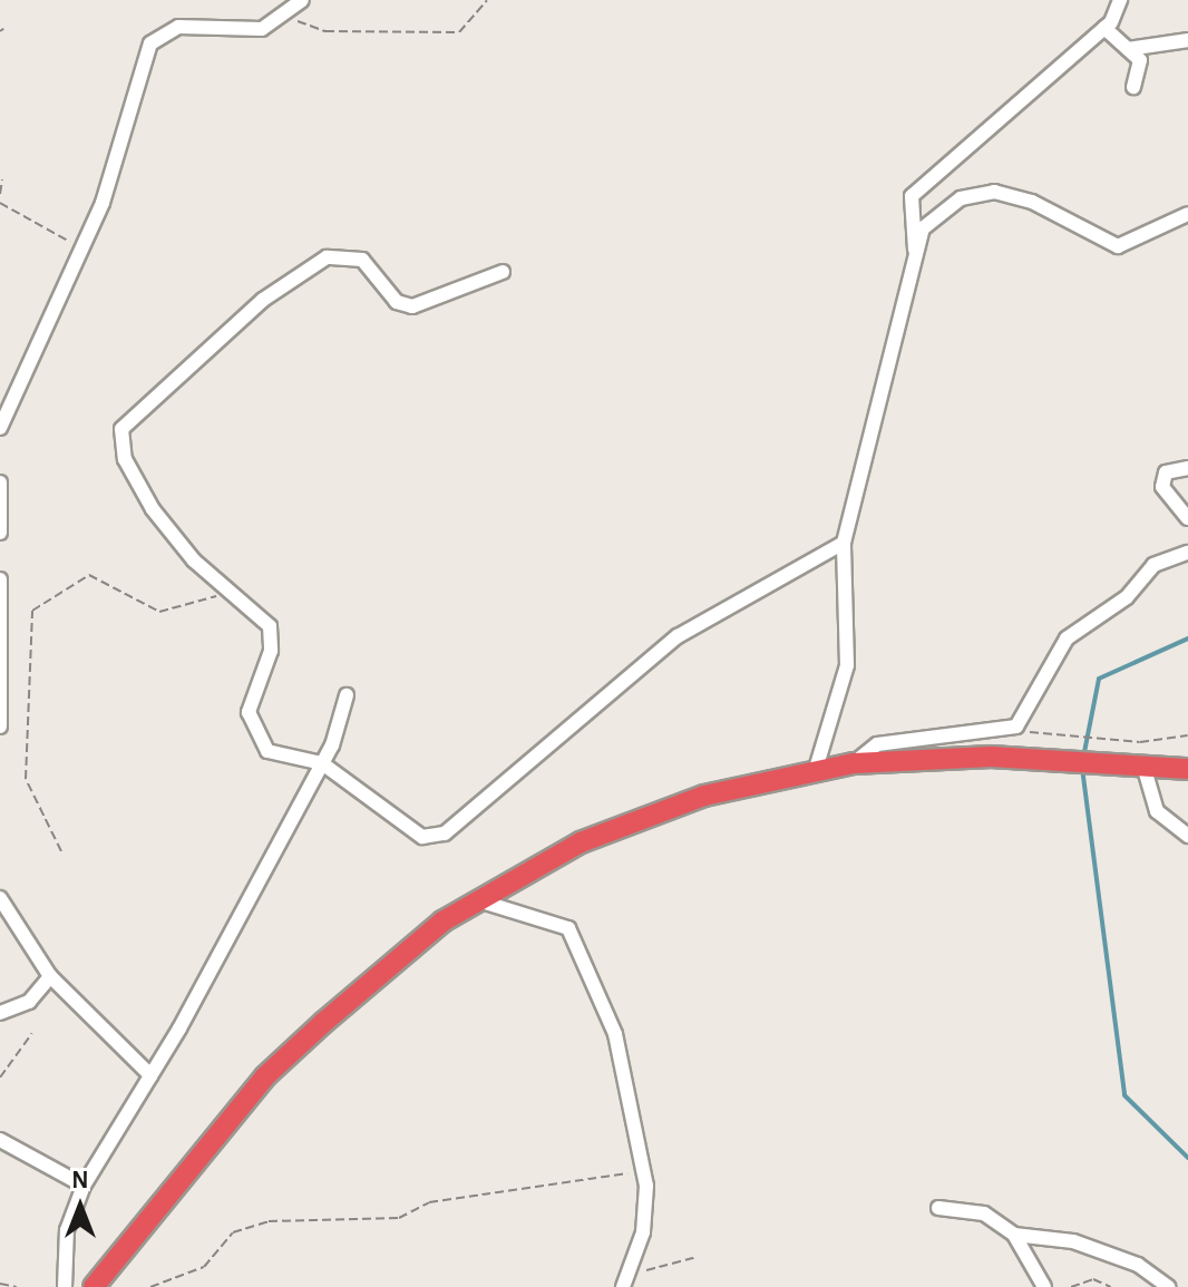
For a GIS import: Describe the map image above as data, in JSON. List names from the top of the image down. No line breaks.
{"north":"top"}
